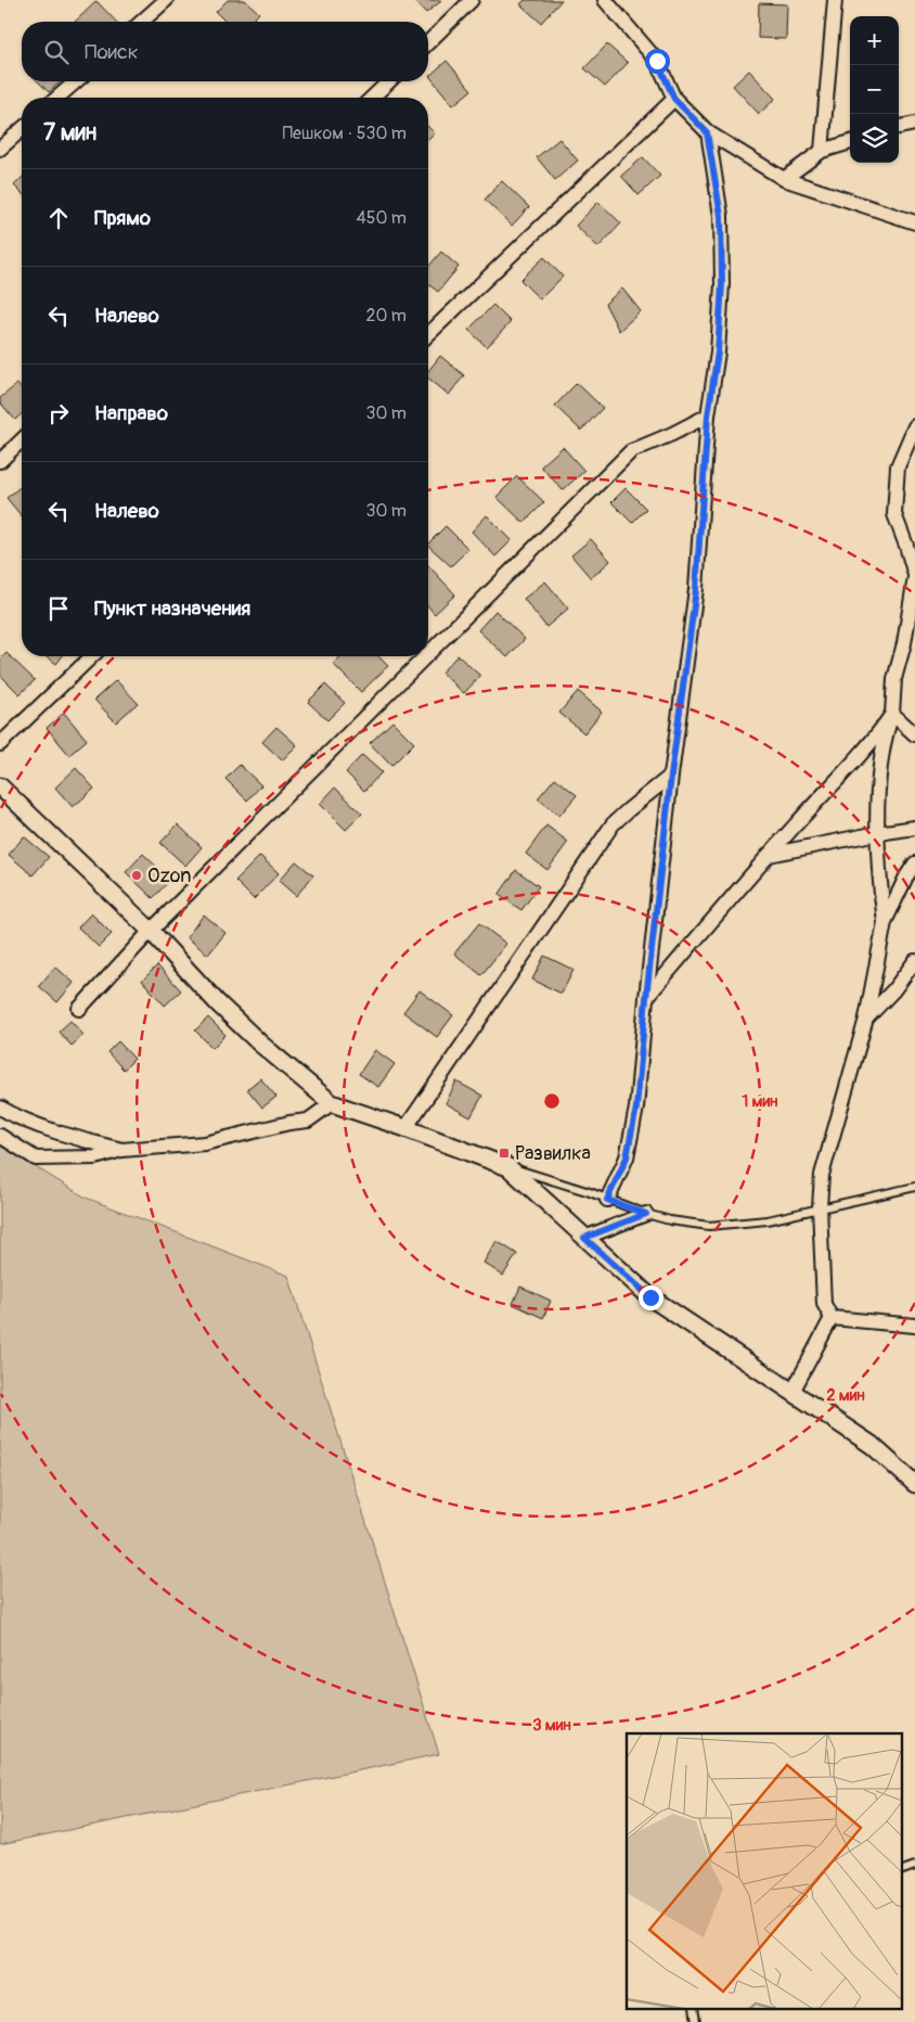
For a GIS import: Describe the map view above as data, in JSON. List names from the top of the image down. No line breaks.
{"places":{"other":["Ozon"],"transit":["Развилка"]},"page":{"map_buttons":["+","−"],"search":"Поиск","heading":["7 мин","Пешком · 530 m"],"list":[["Прямо","450 m"],["Налево","20 m"],["Направо","30 m"],["Налево","30 m"],"Пункт назначения"]},"rings":["1 мин","2 мин","3 мин"]}
